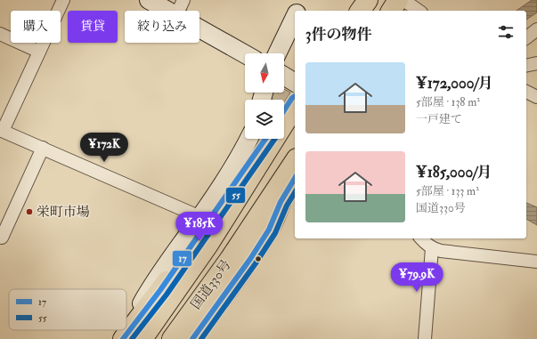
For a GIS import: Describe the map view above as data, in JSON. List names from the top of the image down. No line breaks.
{"streets":{"highway":["国道330号"]},"places":["栄町市場"],"lines":["transit line 17","transit line 55"],"legend":["17","55"],"north":"bottom","page":{"chip":["購入","賃貸","絞り込み"],"heading":"3件の物件","list":[{"name":"¥172,000/月","note":"5部屋 · 138 m² · 一戸建て"},{"name":"¥185,000/月","note":"5部屋 · 133 m² · 国道330号"}],"price":["¥172K","¥185K","¥79.9K"]}}
